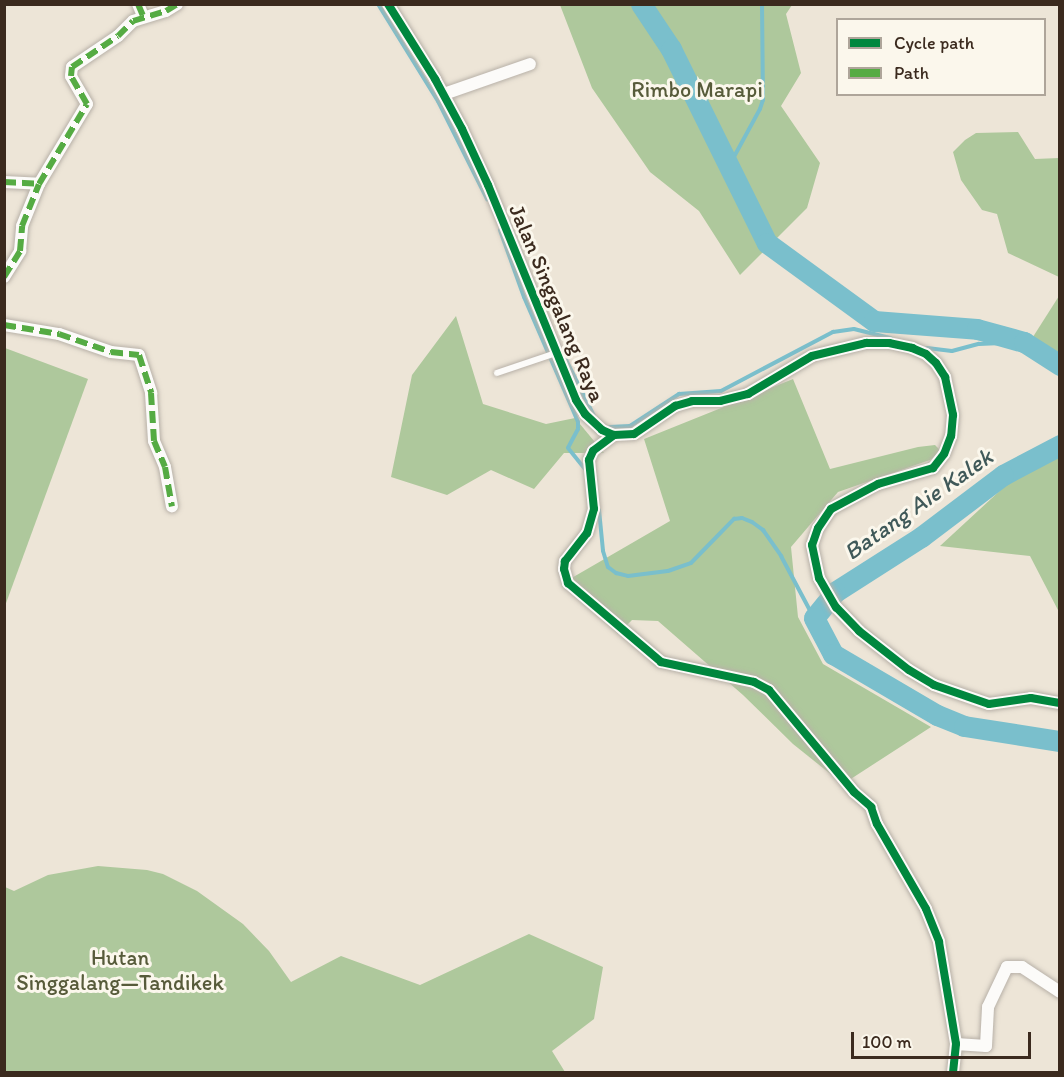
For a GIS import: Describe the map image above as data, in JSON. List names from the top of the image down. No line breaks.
{"streets":{"street":["Jalan Singgalang Raya"]},"water":["Batang Aie Kalek"],"parks":["Rimbo Marapi","Hutan Singgalang—Tandikek"],"legend":["Cycle path","Path"],"scale_bar":"100 m"}
